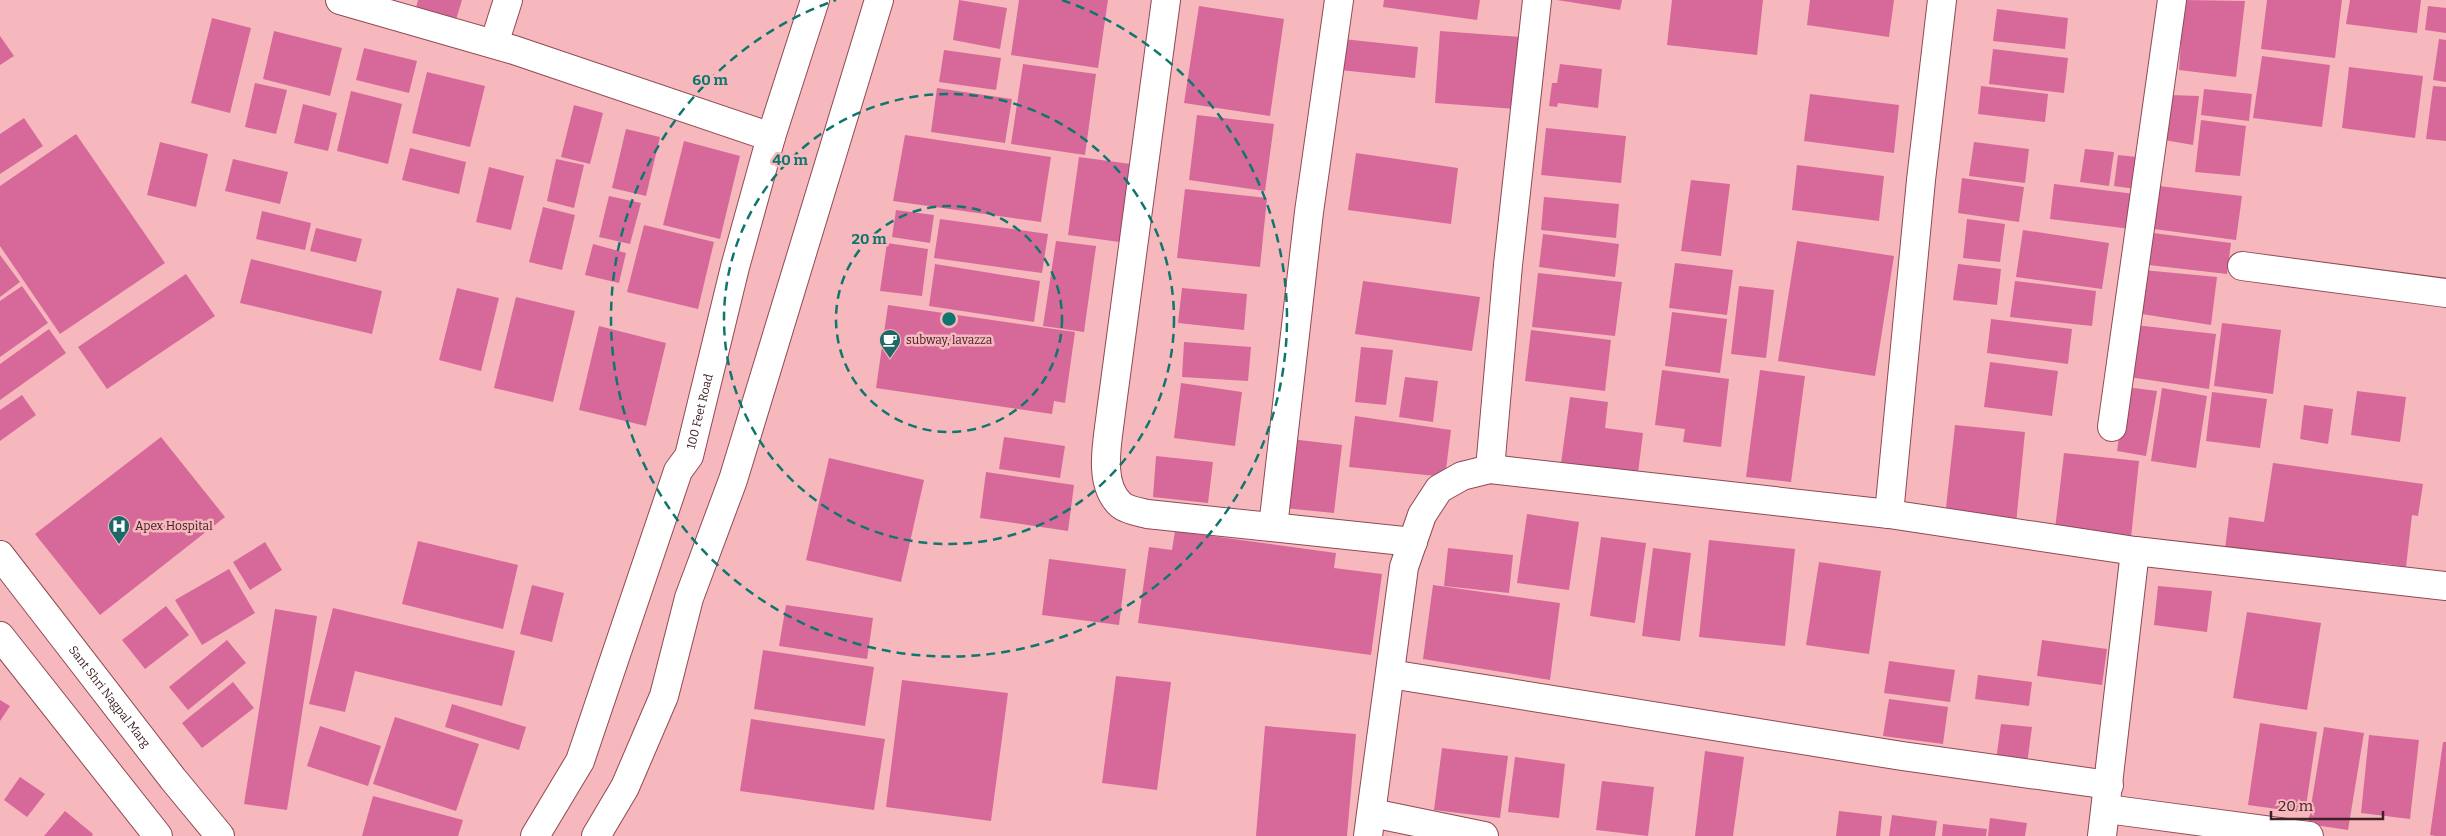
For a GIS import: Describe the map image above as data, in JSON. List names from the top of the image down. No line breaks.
{"streets":{"street":["100 Feet Road","Sant Shri Nagpal Marg"]},"places":{"cafe":["subway, lavazza"],"hospital":["Apex Hospital"]},"scale_bar":"20 m","rings":["60 m","40 m","20 m"]}
